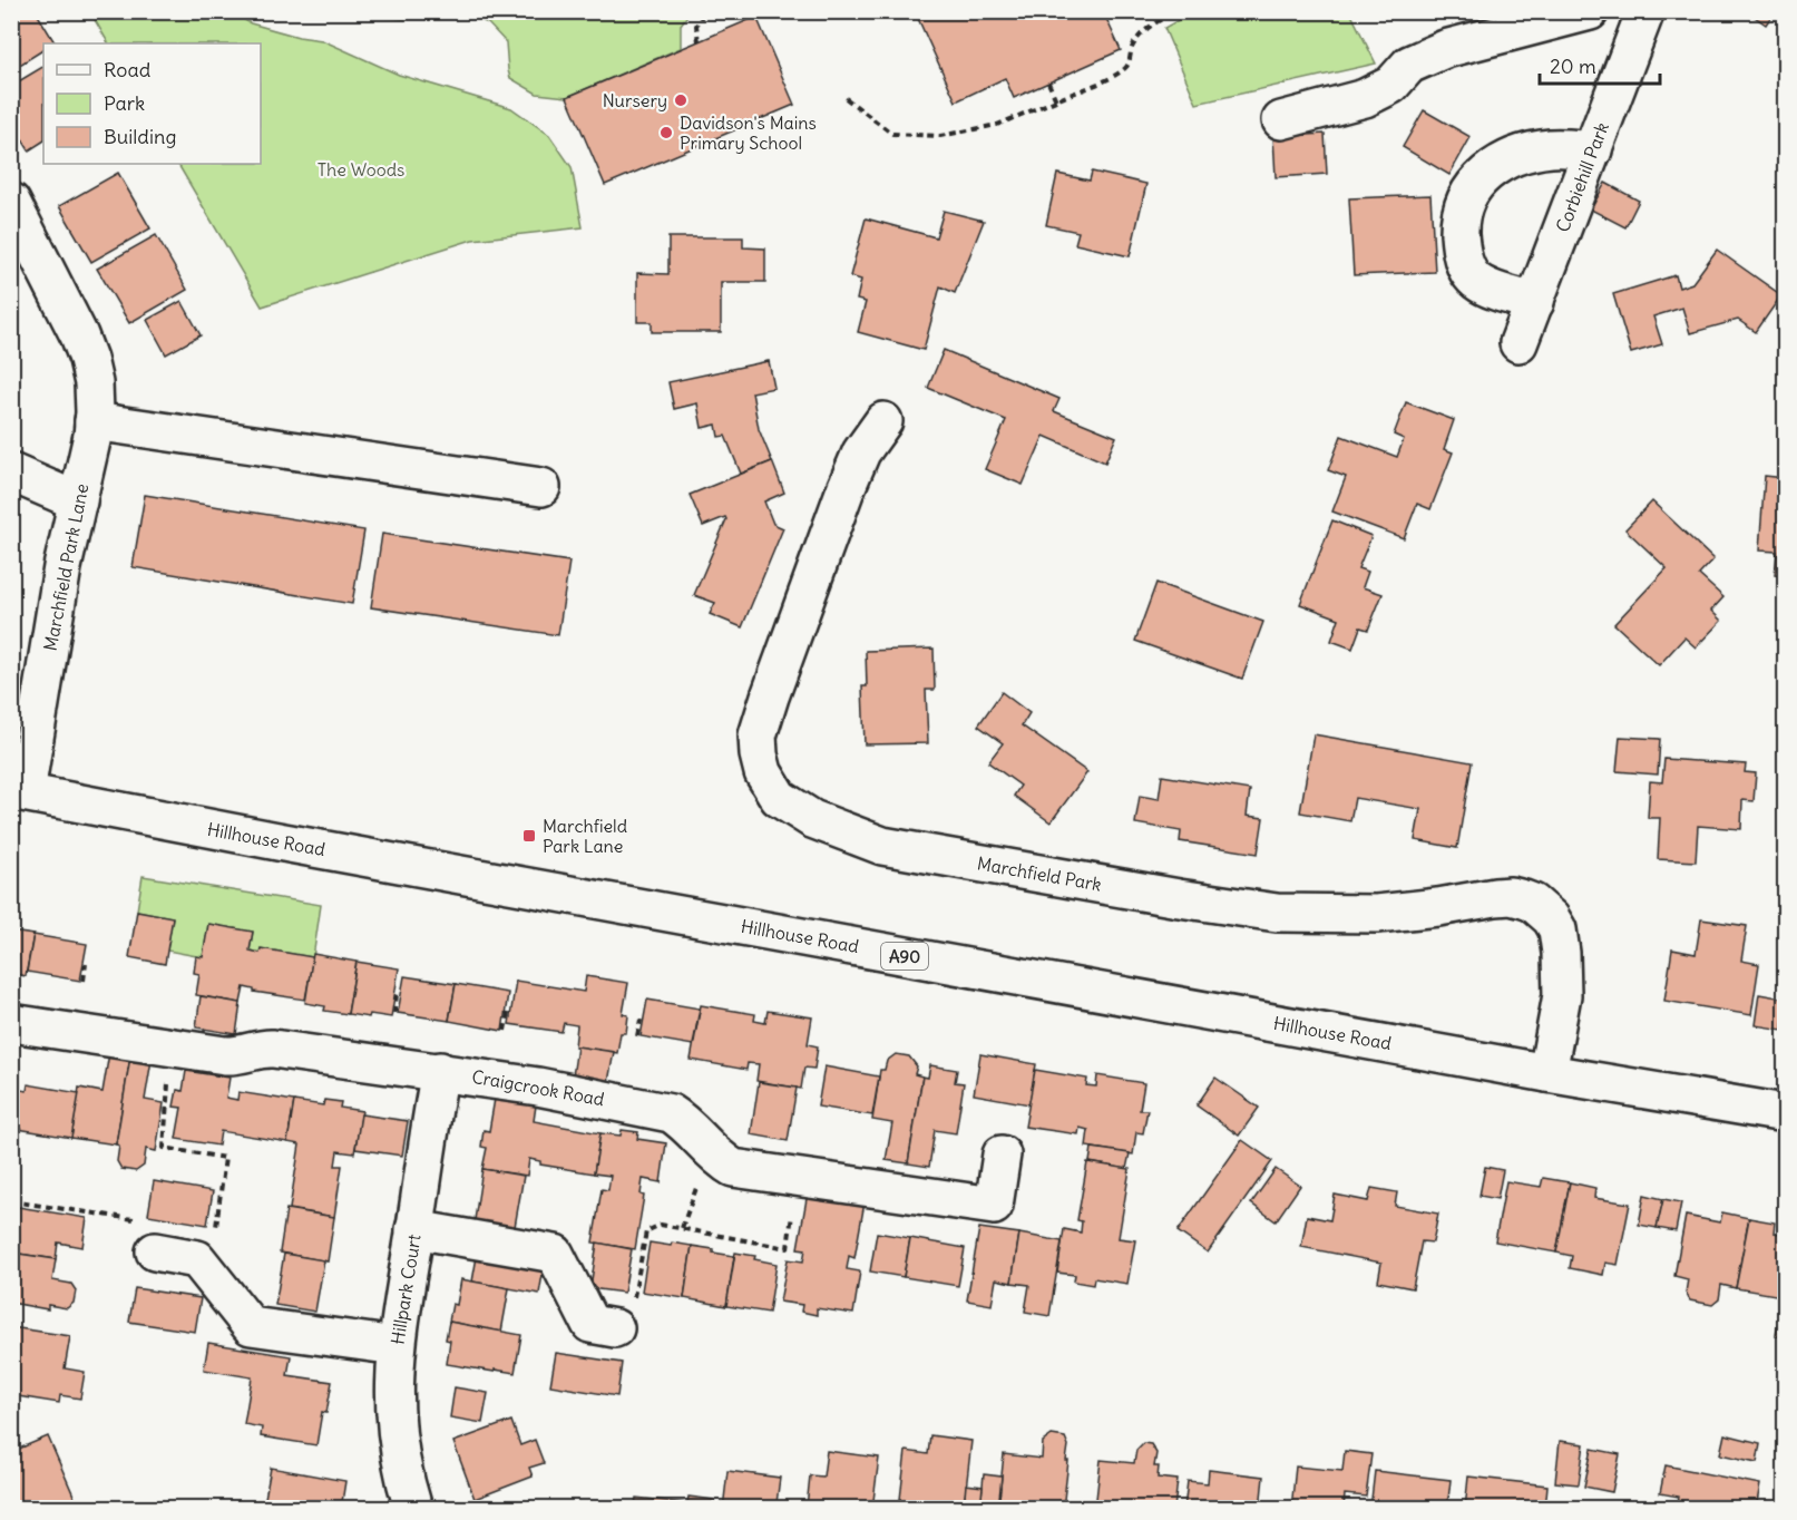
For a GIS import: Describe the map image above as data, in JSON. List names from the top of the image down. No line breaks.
{"streets":{"street":["Corbiehill Park","Marchfield Park Lane","Hillhouse Road","Marchfield Park","A90","Craigcrook Road","Hillpark Court"]},"crossings":[["Marchfield Park Lane","Hillhouse Road"],["Hillhouse Road","Marchfield Park"],["Craigcrook Road","Hillpark Court"]],"parks":["The Woods"],"places":{"other":["Nursery","Davidson's Mains Primary School"],"transit":["Marchfield Park Lane"]},"legend":["Road","Park","Building"],"scale_bar":"20 m"}
